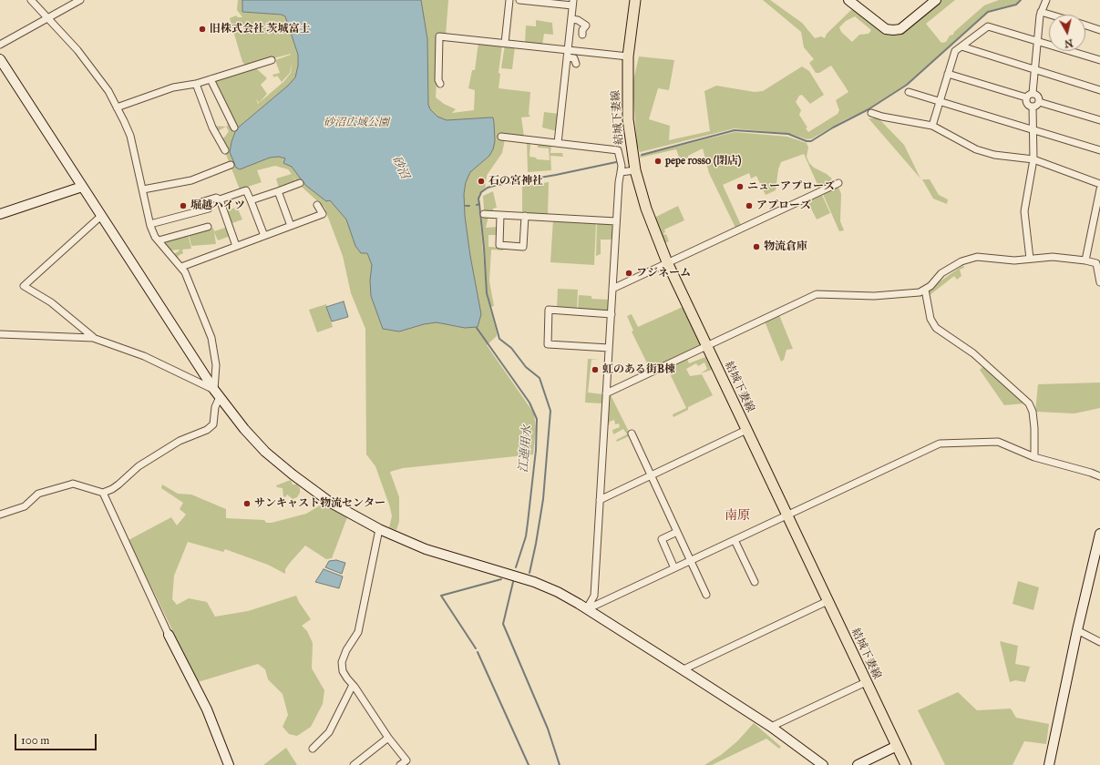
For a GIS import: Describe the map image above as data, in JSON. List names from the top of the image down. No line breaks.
{"streets":{"main road":["結城下妻線"]},"districts":["南原"],"water":["砂沼","江連用水"],"parks":["砂沼広域公園"],"places":["旧株式会社 茨城富士","pepe rosso (閉店)","石の宮神社","ニューアプローズ","堀越ハイツ","アプローズ","物流倉庫","フジネーム","虹のある街B棟","サンキャスト物流センター"],"scale_bar":"100 m","north":"bottom"}
